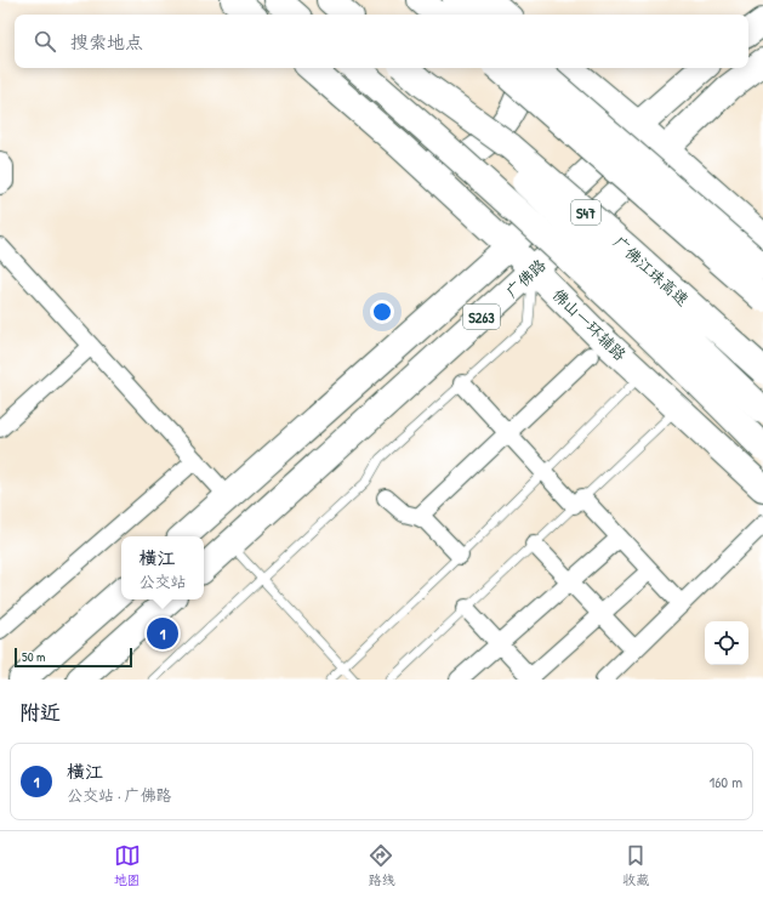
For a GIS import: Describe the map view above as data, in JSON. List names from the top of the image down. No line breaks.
{"streets":{"main road":["S47","广佛江珠高速","广佛路","S263","佛山一环辅路"]},"crossings":[["广佛路","佛山一环辅路"],["S263","佛山一环辅路"]],"scale_bar":"50 m","page":{"search":"搜索地点","popup":["横江","公交站"],"pins":"1","scale":"50 m","heading":"附近","list":[{"mark":"1","name":"横江","note":"公交站 · 广佛路","value":"160 m"}],"nav":["地图","路线","收藏"]}}
